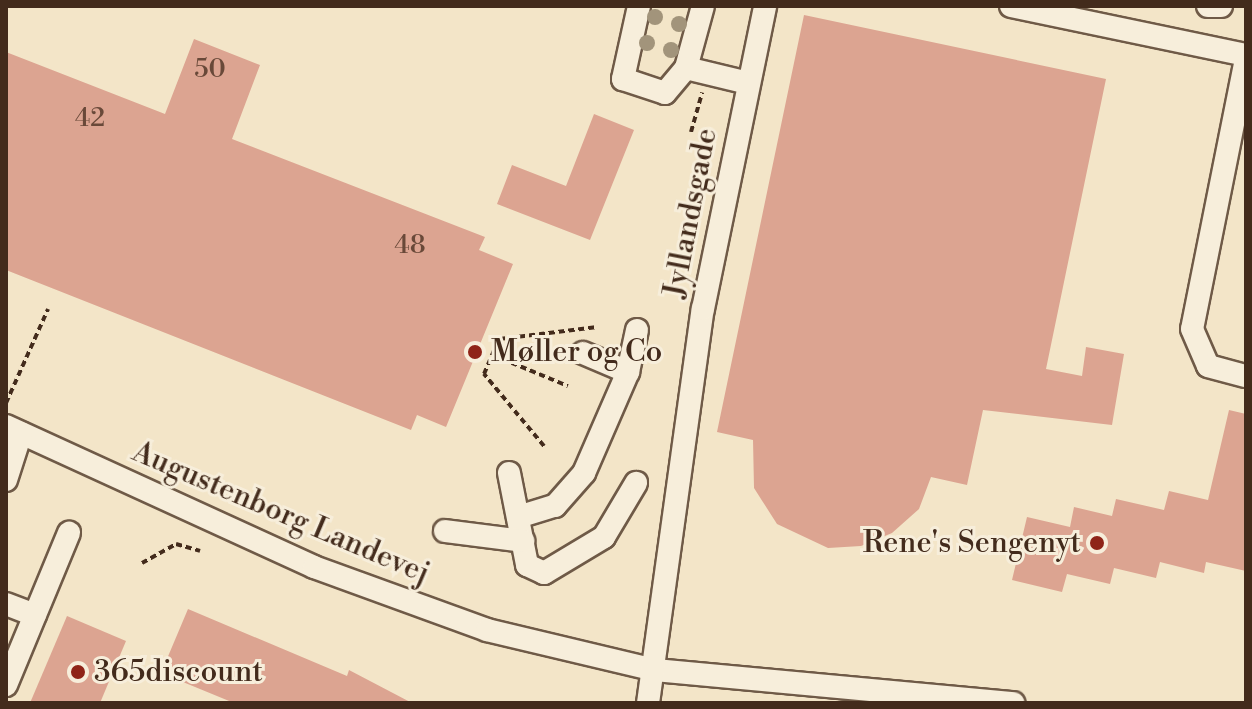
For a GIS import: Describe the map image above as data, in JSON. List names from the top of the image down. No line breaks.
{"streets":{"street":["Jyllandsgade","Augustenborg Landevej"]},"crossings":[["Jyllandsgade","Augustenborg Landevej"]],"places":["Møller og Co","Rene's Sengenyt","365discount"],"house_numbers":["50","42","48"]}
